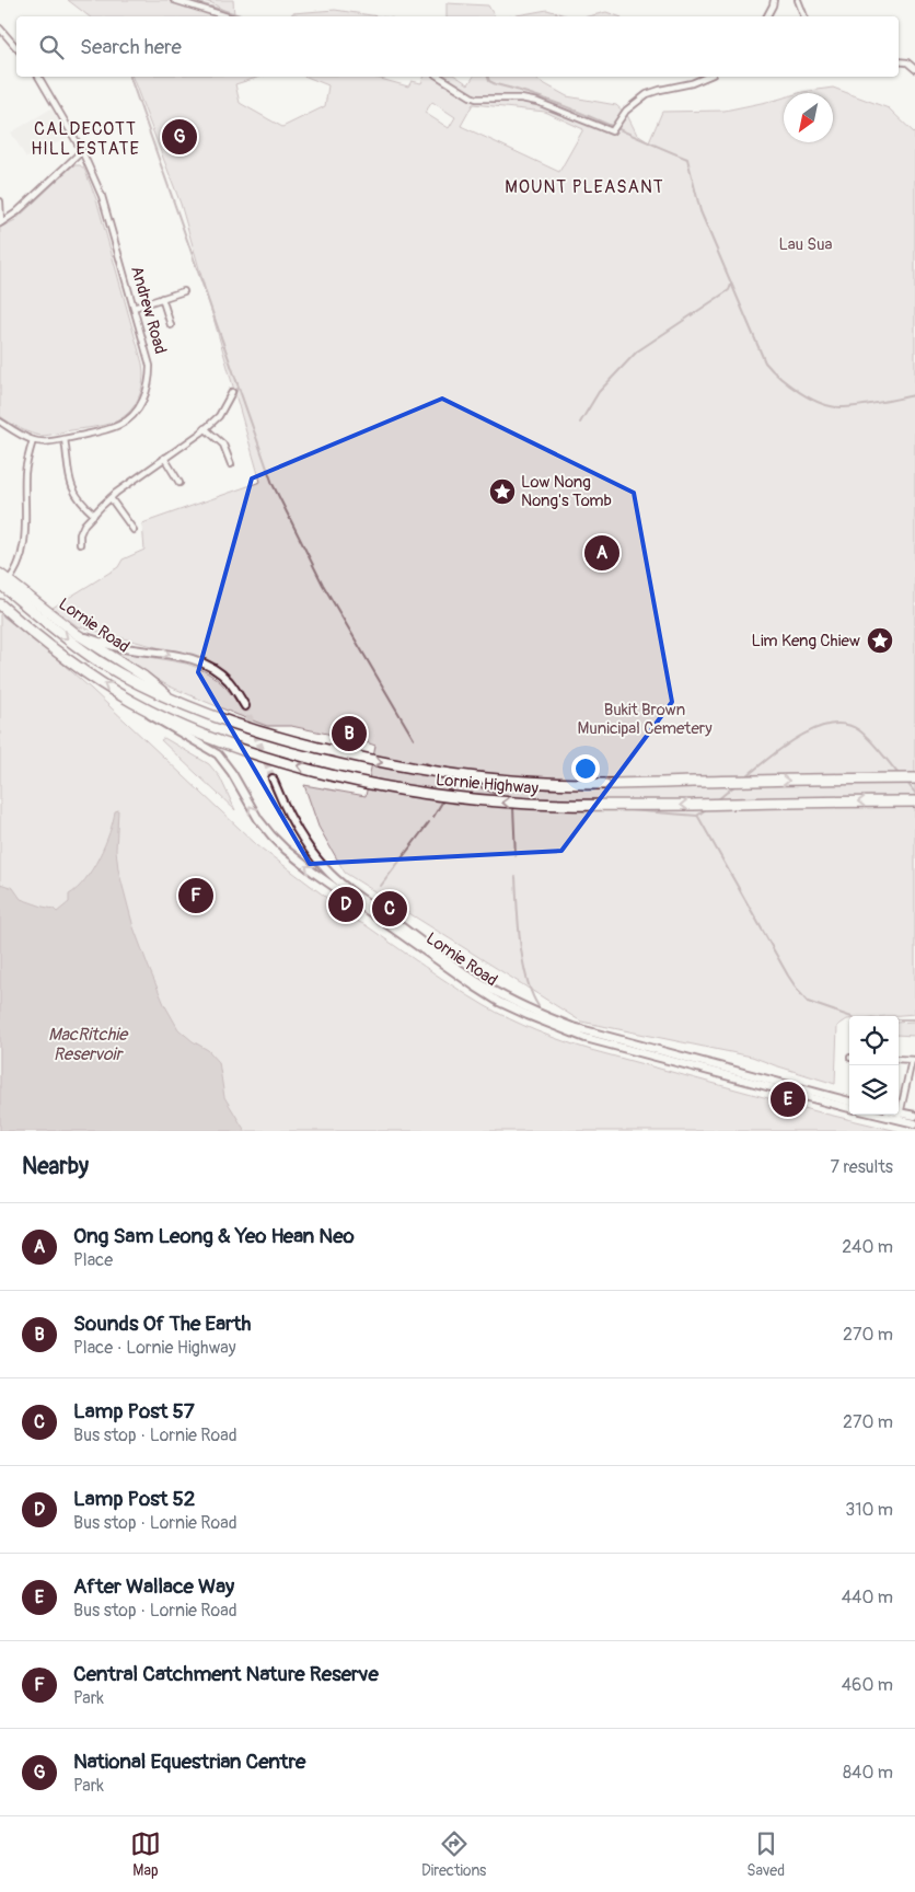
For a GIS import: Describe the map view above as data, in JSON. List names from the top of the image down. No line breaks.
{"streets":{"highway":["Lornie Road","Lornie Highway"],"street":["Andrew Road"]},"crossings":[["Lornie Road","Lornie Highway"]],"districts":["CALDECOTT HILL ESTATE","MOUNT PLEASANT"],"water":["MacRitchie Reservoir"],"parks":["Lau Sua","Bukit Brown Municipal Cemetery"],"places":{"place":["Low Nong Nong's Tomb","Lim Keng Chiew"]},"north":"bottom left","page":{"search":"Search here","pins":["G","A","B","F","D","C","E"],"heading":["Nearby","7 results"],"list":[{"mark":"A","name":"Ong Sam Leong & Yeo Hean Neo","note":"Place","value":"240 m"},{"mark":"B","name":"Sounds Of The Earth","note":"Place · Lornie Highway","value":"270 m"},{"mark":"C","name":"Lamp Post 57","note":"Bus stop · Lornie Road","value":"270 m"},{"mark":"D","name":"Lamp Post 52","note":"Bus stop · Lornie Road","value":"310 m"},{"mark":"E","name":"After Wallace Way","note":"Bus stop · Lornie Road","value":"440 m"},{"mark":"F","name":"Central Catchment Nature Reserve","note":"Park","value":"460 m"},{"mark":"G","name":"National Equestrian Centre","note":"Park","value":"840 m"}],"nav":["Map","Directions","Saved"]}}
